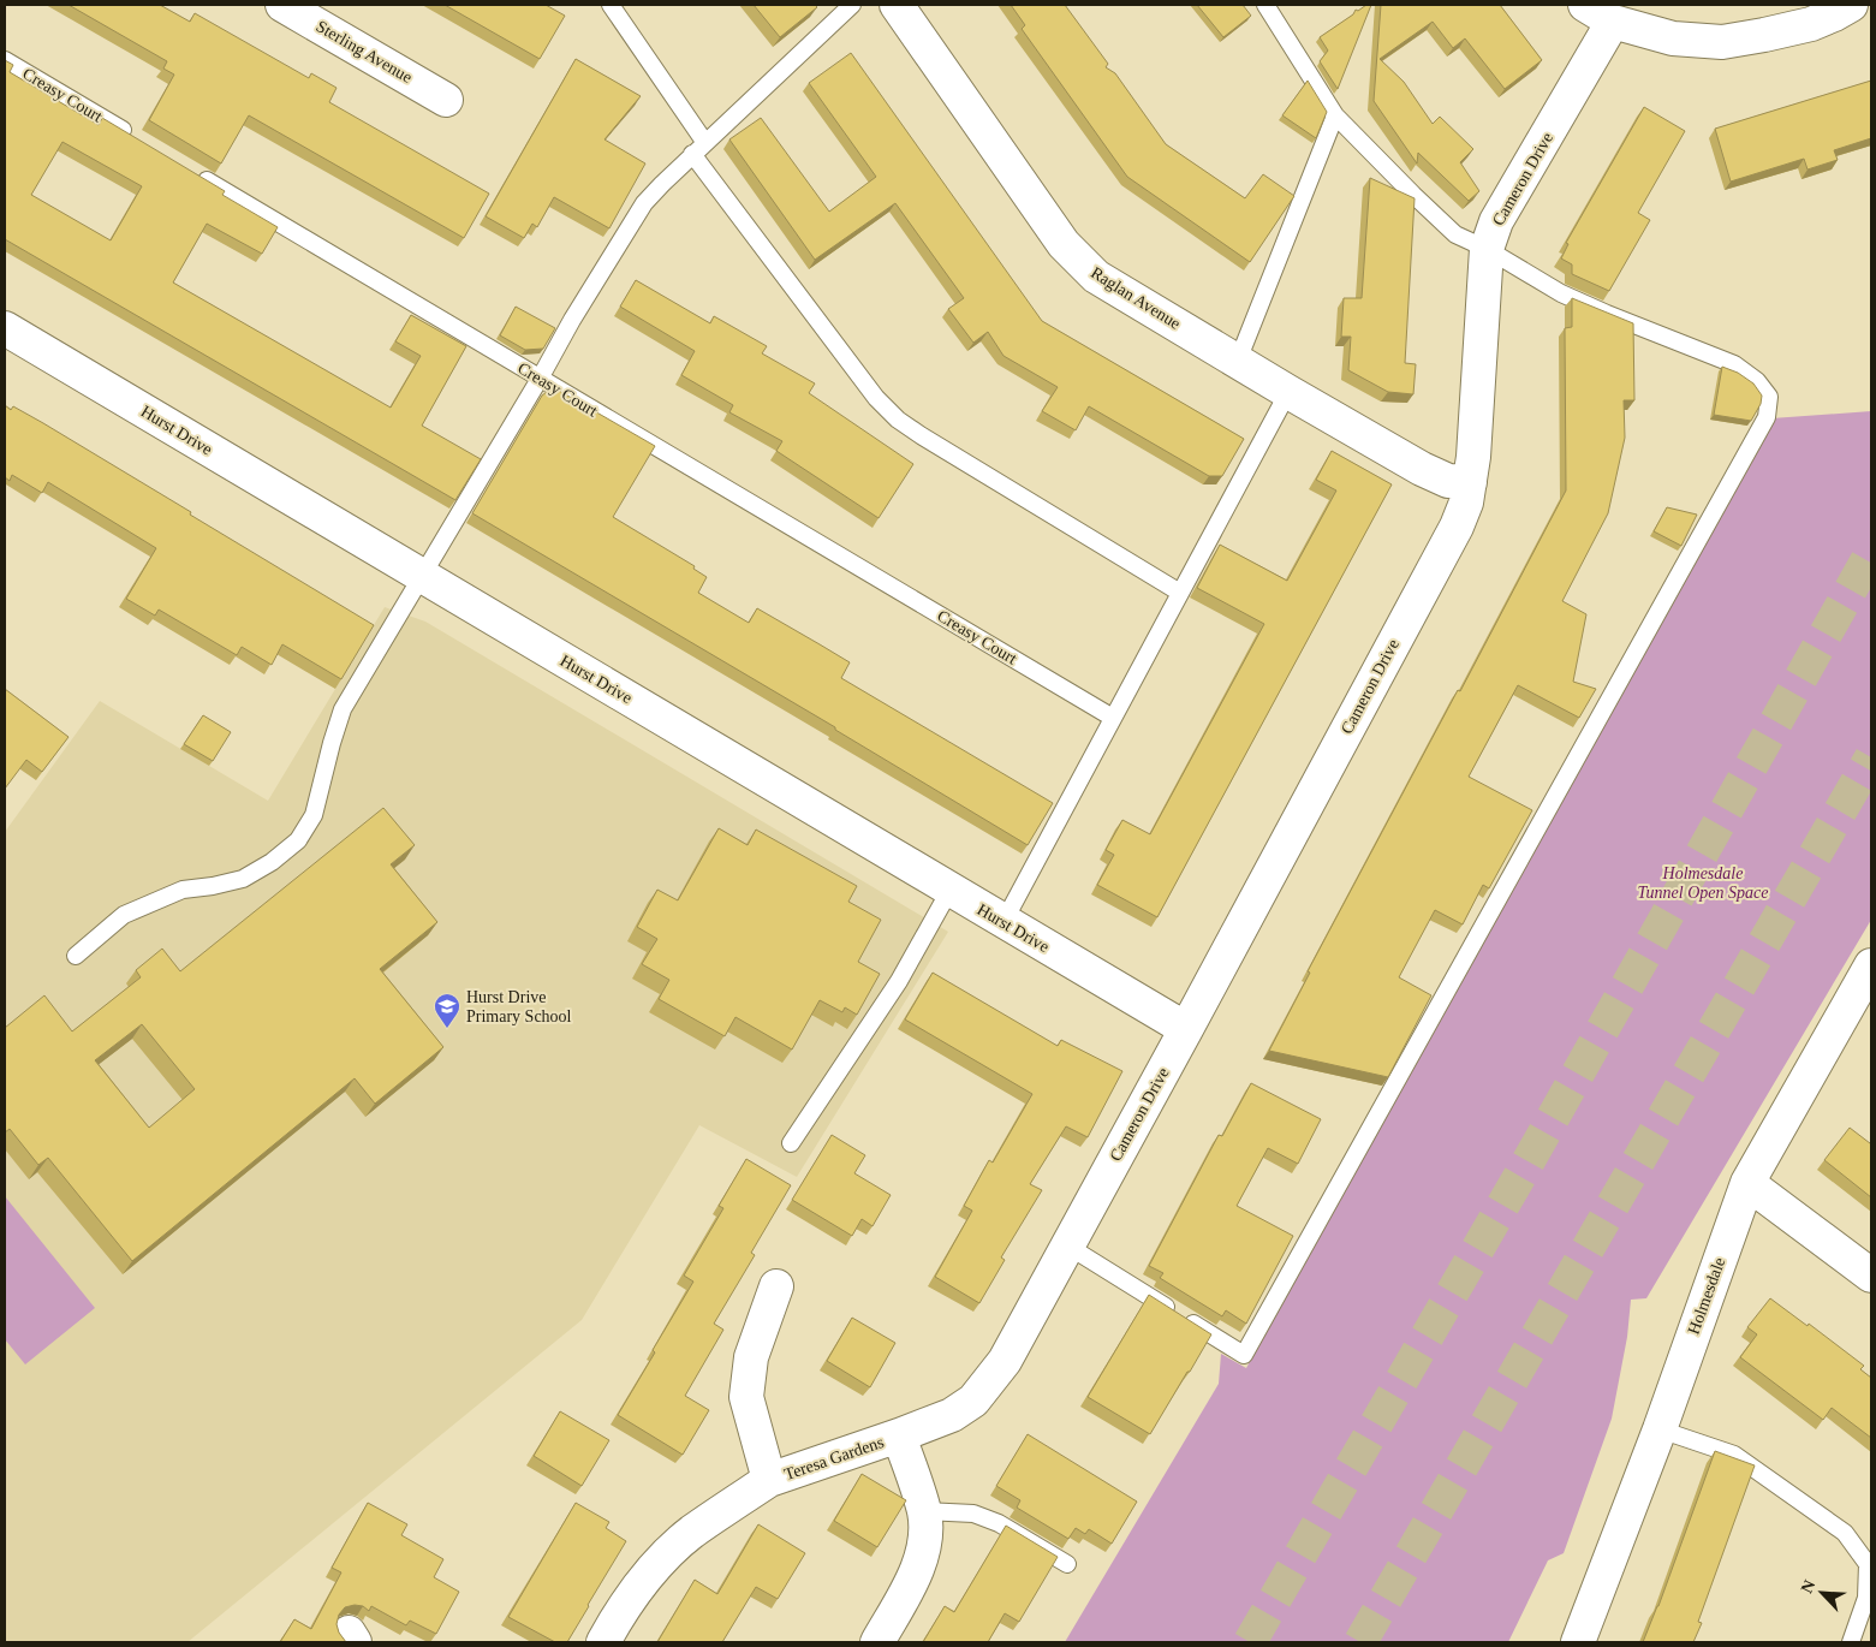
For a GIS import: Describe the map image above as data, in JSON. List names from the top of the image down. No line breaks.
{"streets":{"street":["Sterling Avenue","Cameron Drive","Raglan Avenue","Hurst Drive","Holmesdale","Teresa Gardens"],"lane":["Creasy Court"]},"crossings":[["Cameron Drive","Raglan Avenue"],["Cameron Drive","Hurst Drive"],["Cameron Drive","Teresa Gardens"]],"parks":["Holmesdale Tunnel Open Space"],"places":{"school or university":["Hurst Drive Primary School"]},"north":"top left"}
